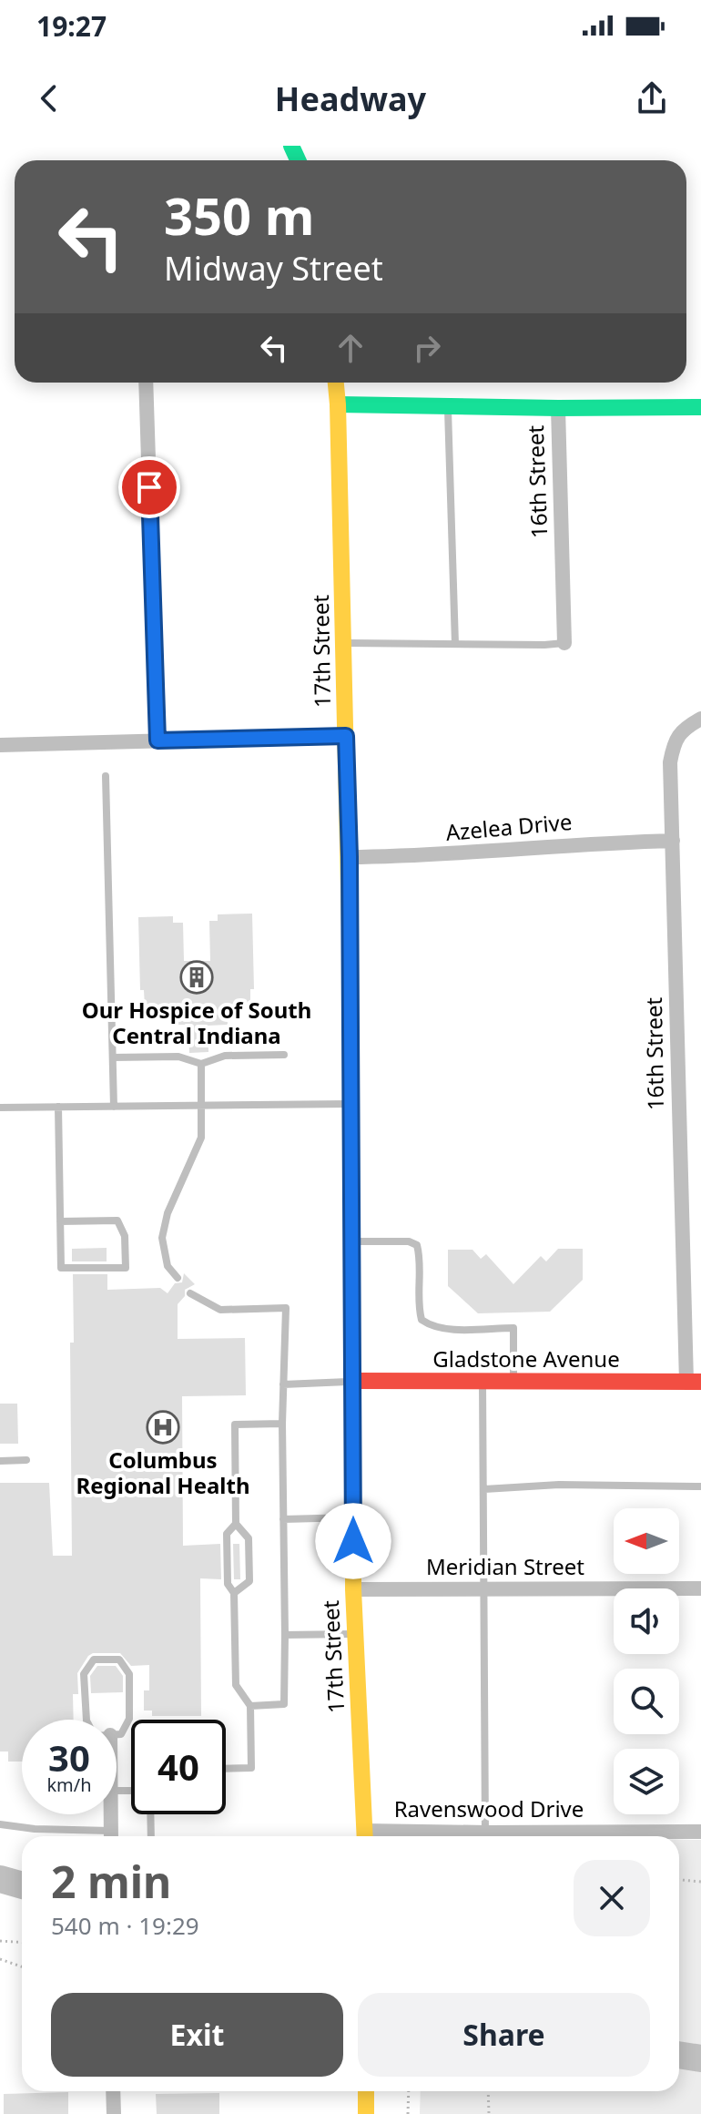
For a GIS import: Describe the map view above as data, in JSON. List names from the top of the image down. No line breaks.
{"streets":{"street":["16th Street","17th Street","Azelea Drive","Gladstone Avenue","Meridian Street","Ravenswood Drive"]},"crossings":[["16th Street","Azelea Drive"],["16th Street","Gladstone Avenue"],["17th Street","Azelea Drive"],["17th Street","Gladstone Avenue"],["17th Street","Meridian Street"]],"places":{"building":["Our Hospice of South Central Indiana"],"hospital":["Columbus Regional Health"]},"north":"left","page":{"status":"19:27","header":"Headway","turn":["350 m","Midway Street"],"speed":"30 km/h","limit":"40","heading":["2 min","540 m · 19:29"],"buttons":["Exit","Share"]}}
